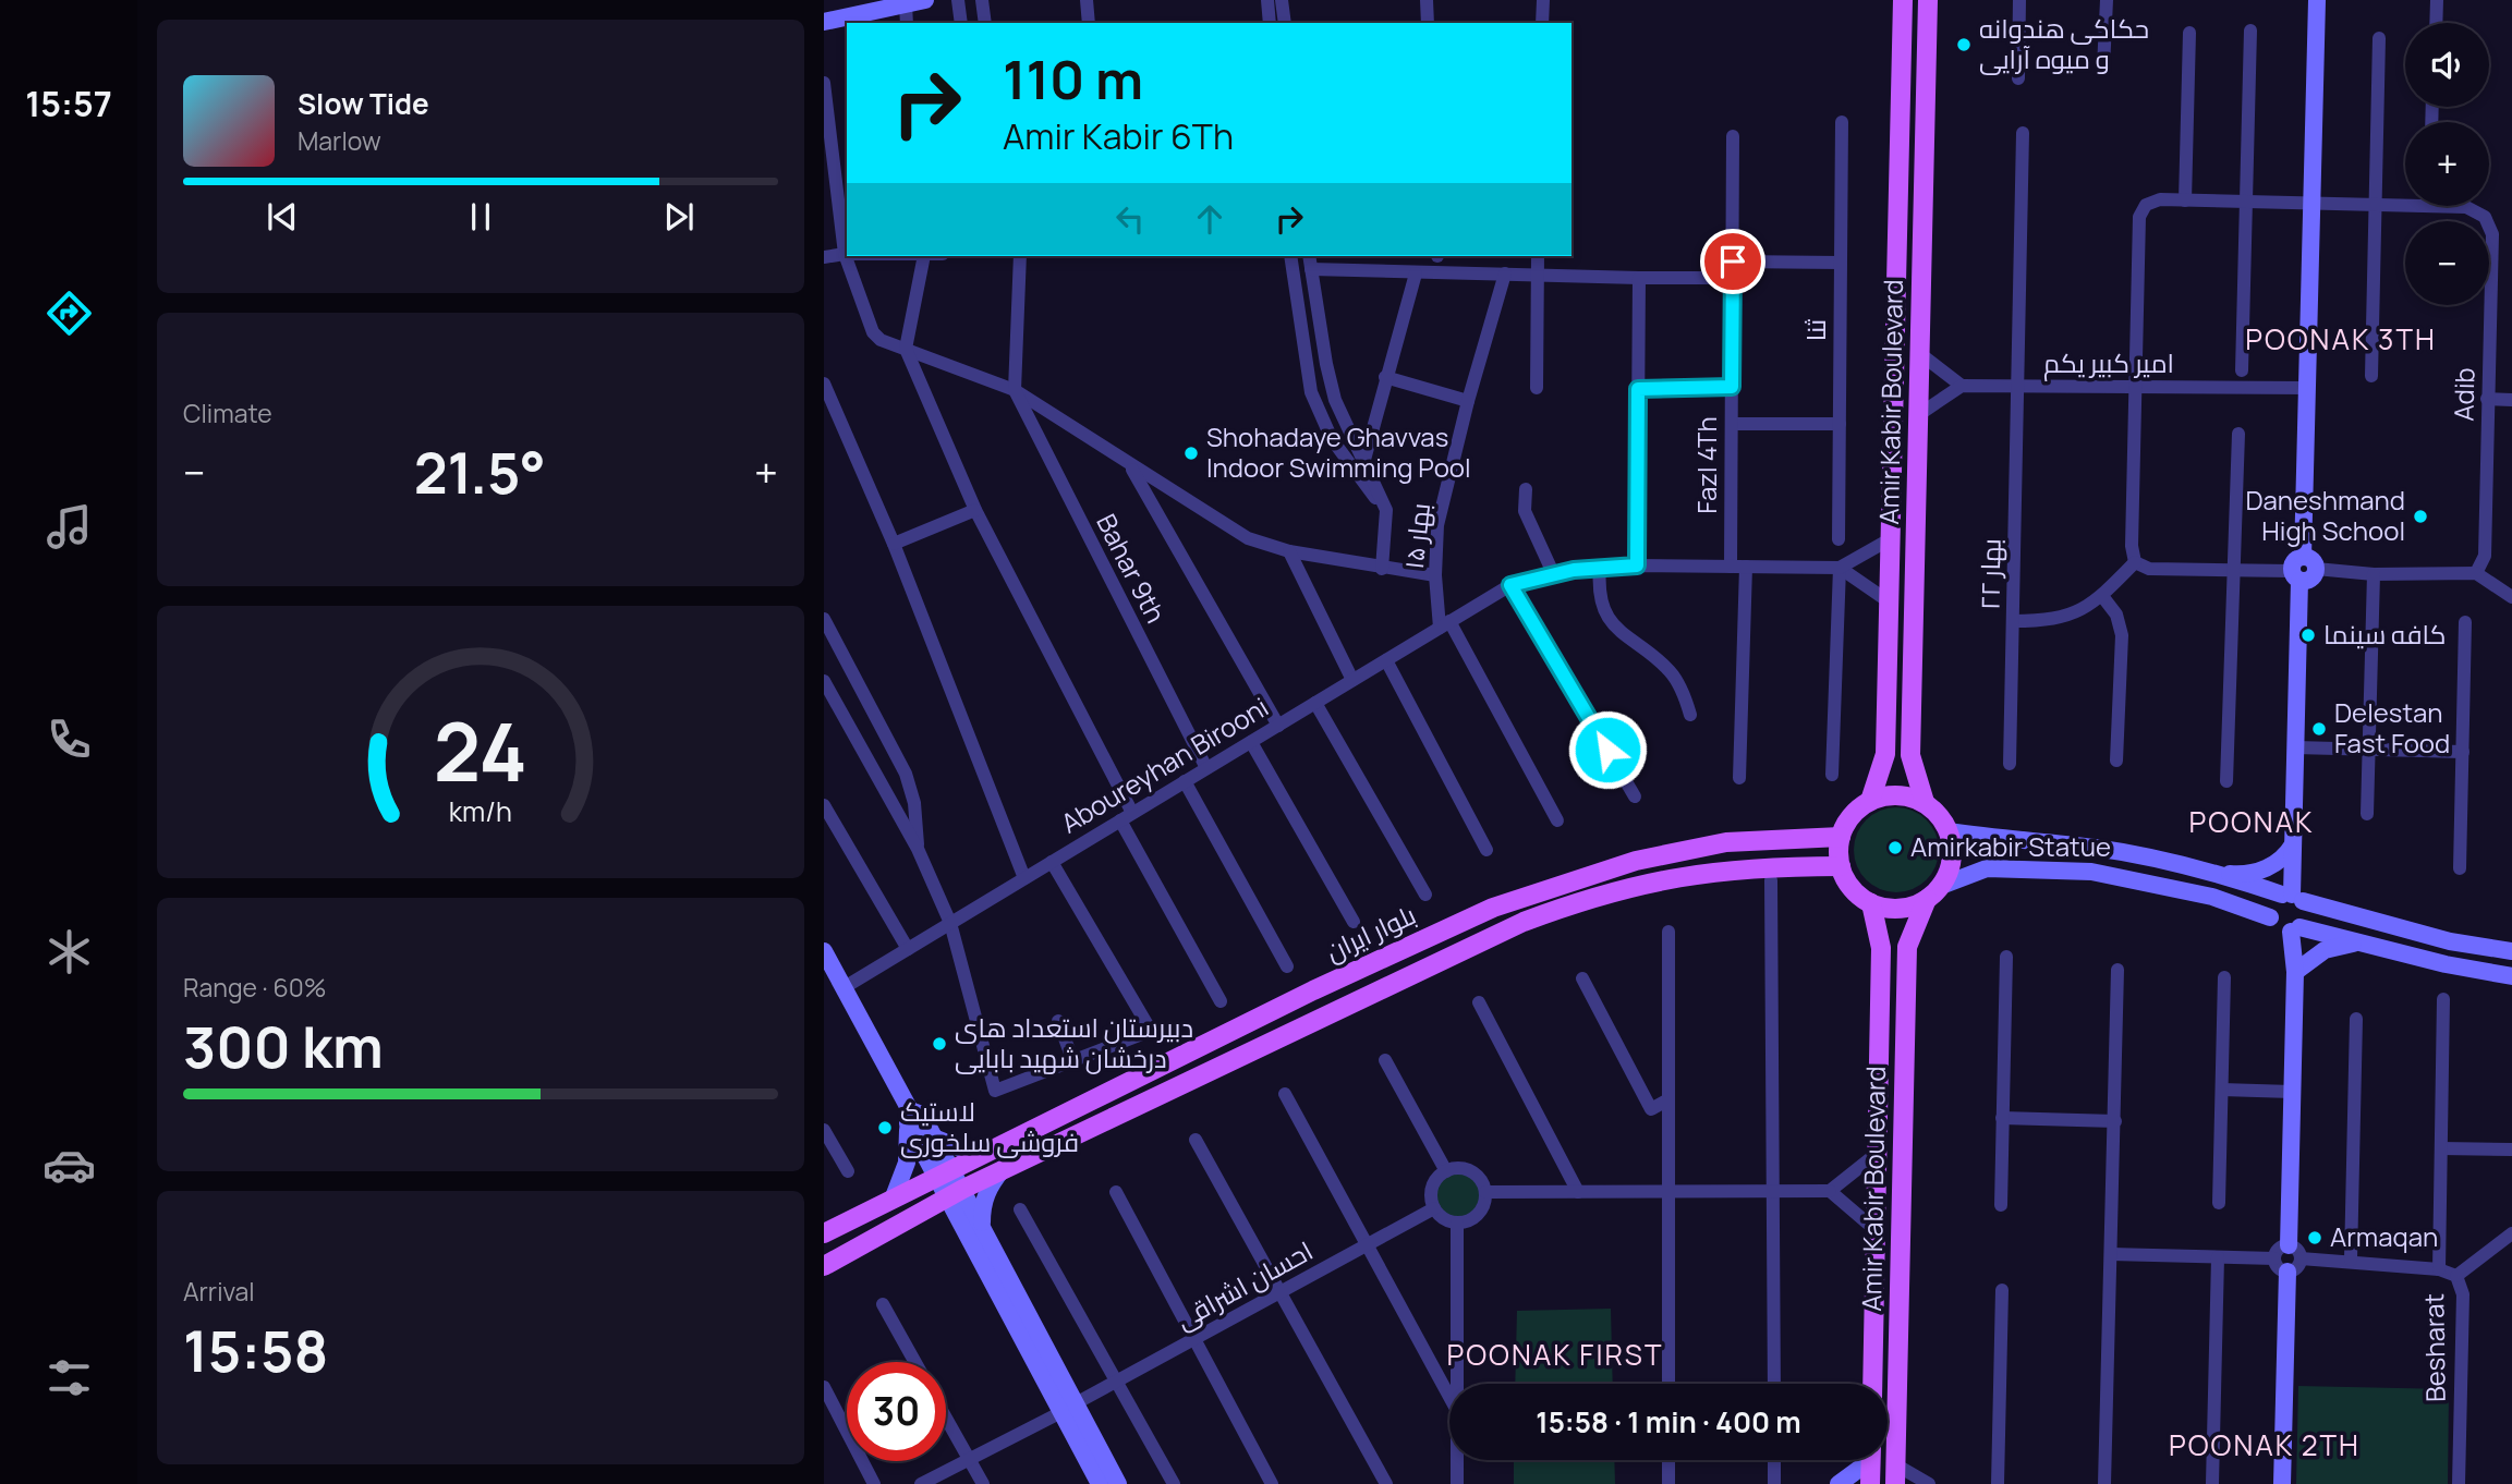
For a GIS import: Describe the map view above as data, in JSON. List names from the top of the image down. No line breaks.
{"streets":{"main road":["Amir Kabir Boulevard","بلوار ایران"],"street":["ثنا","امیر کبیر یکم","Adib","Fazl 4Th","بهار ۱۵","Bahar 9th","بهار ۲۲","Aboureyhan Birooni","احسان اشراقی","Besharat"]},"crossings":[["امیر کبیر یکم","بهار ۲۲"],["Amir Kabir Boulevard","بلوار ایران"],["Fazl 4Th","Aboureyhan Birooni"],["بهار ۱۵","Aboureyhan Birooni"],["Bahar 9th","Aboureyhan Birooni"]],"districts":["POONAK 3TH","POONAK","POONAK FIRST","POONAK 2TH"],"places":["حکاکی هندوانه و میوه آرایی","Shohadaye Ghavvas Indoor Swimming Pool","Daneshmand High School","کافه سینما","Delestan Fast Food","Amirkabir Statue","دبیرستان استعداد های درخشان شهید بابایی","لاستیک فروشی سلخوری","Armaqan"],"page":{"tabs":"15:57","map_buttons":["+","−"],"turn":["110 m","Amir Kabir 6Th"],"song":["Slow Tide","Marlow"],"tile":["Climate",["Range · 60%","300 km"],["Arrival","15:58"]],"heat":["−","21.5°","+"],"limit":"30","trip":"15:58 · 1 min · 400 m","gauge":["24","km/h"]}}
